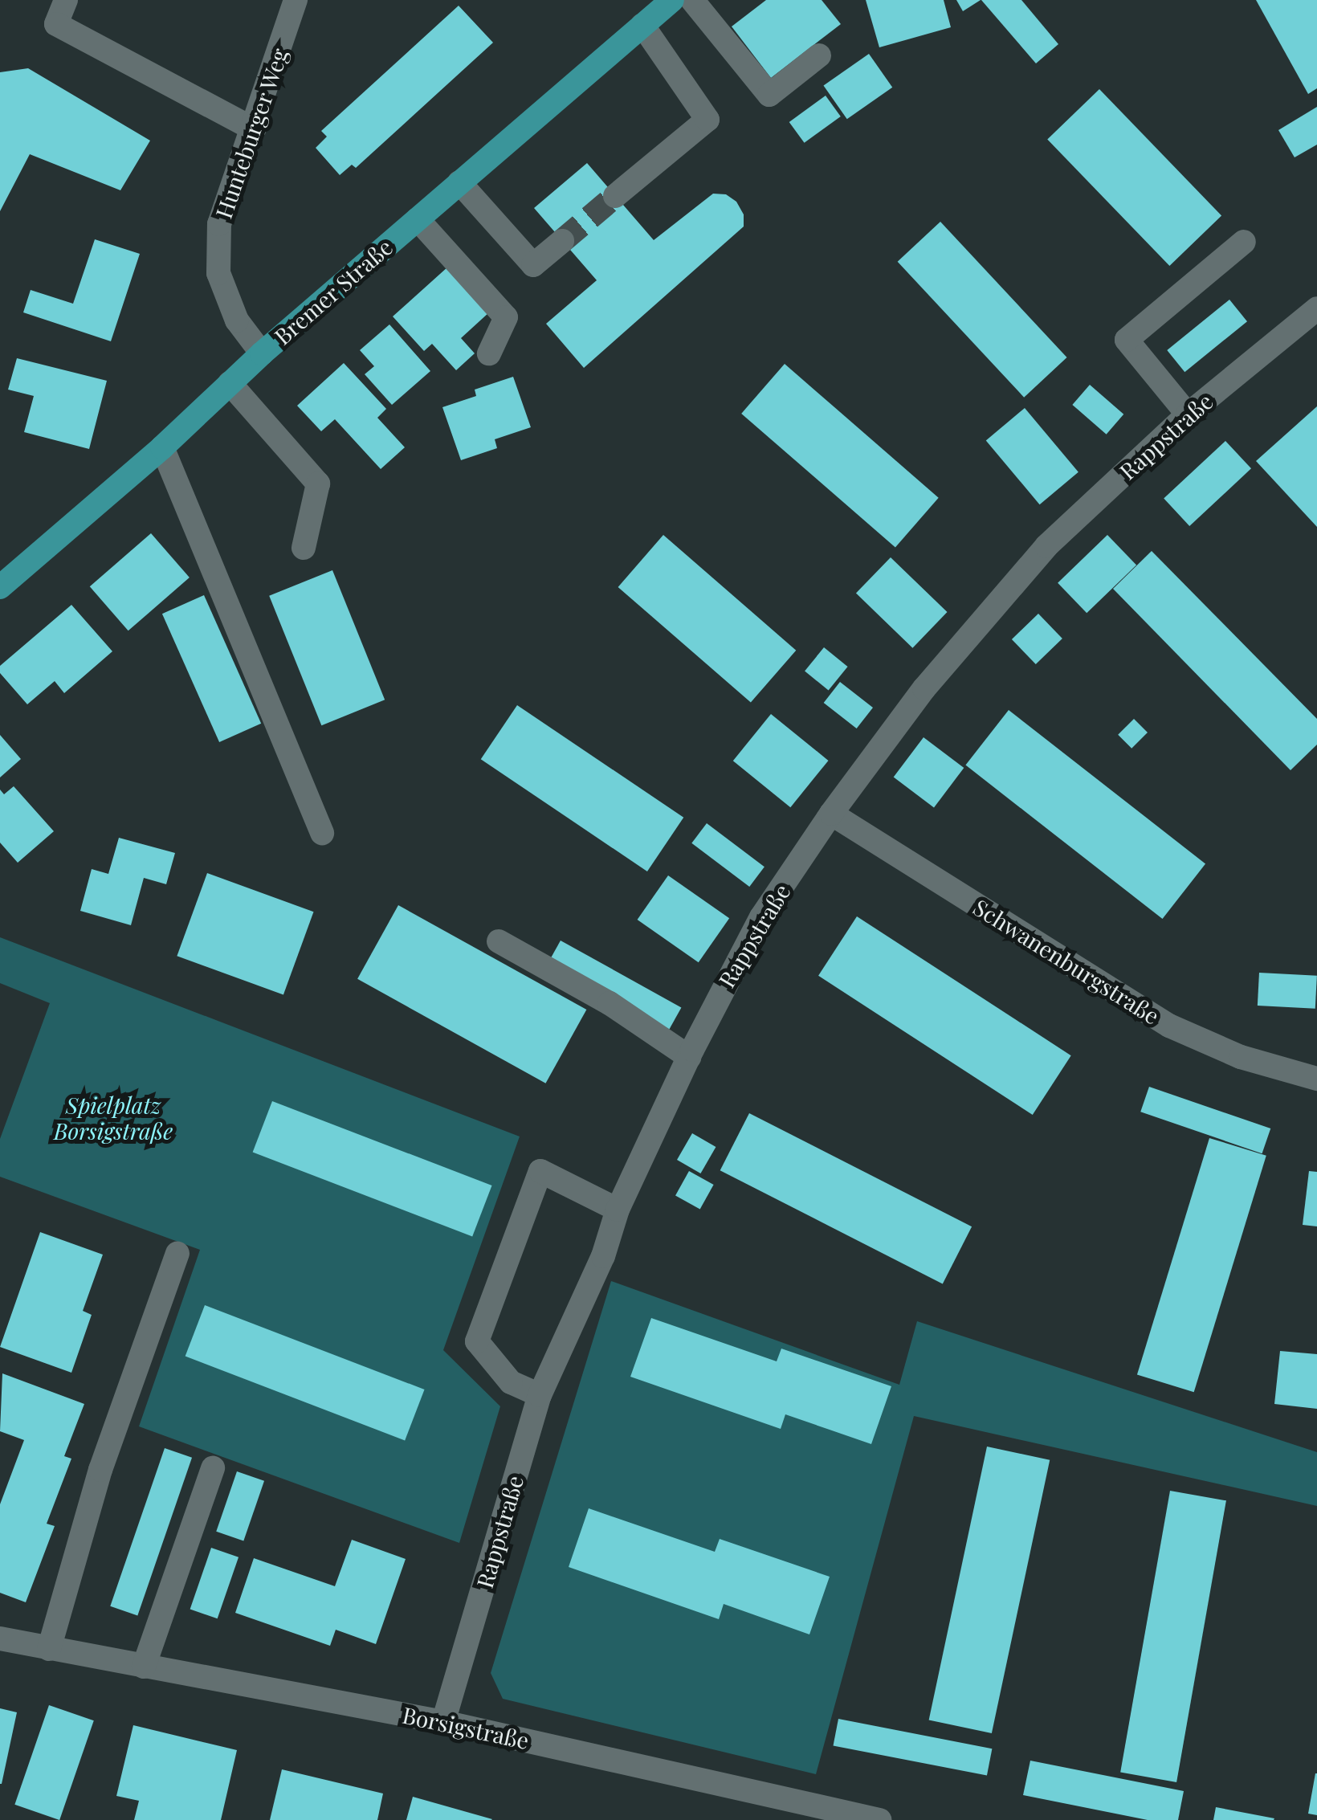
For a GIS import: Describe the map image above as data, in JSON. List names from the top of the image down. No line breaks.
{"streets":{"main road":["Bremer Straße"],"street":["Hunteburger Weg","Rappstraße","Schwanenburgstraße","Borsigstraße"]},"crossings":[["Hunteburger Weg","Bremer Straße"],["Rappstraße","Schwanenburgstraße"],["Rappstraße","Borsigstraße"]],"parks":["Spielplatz Borsigstraße"]}
